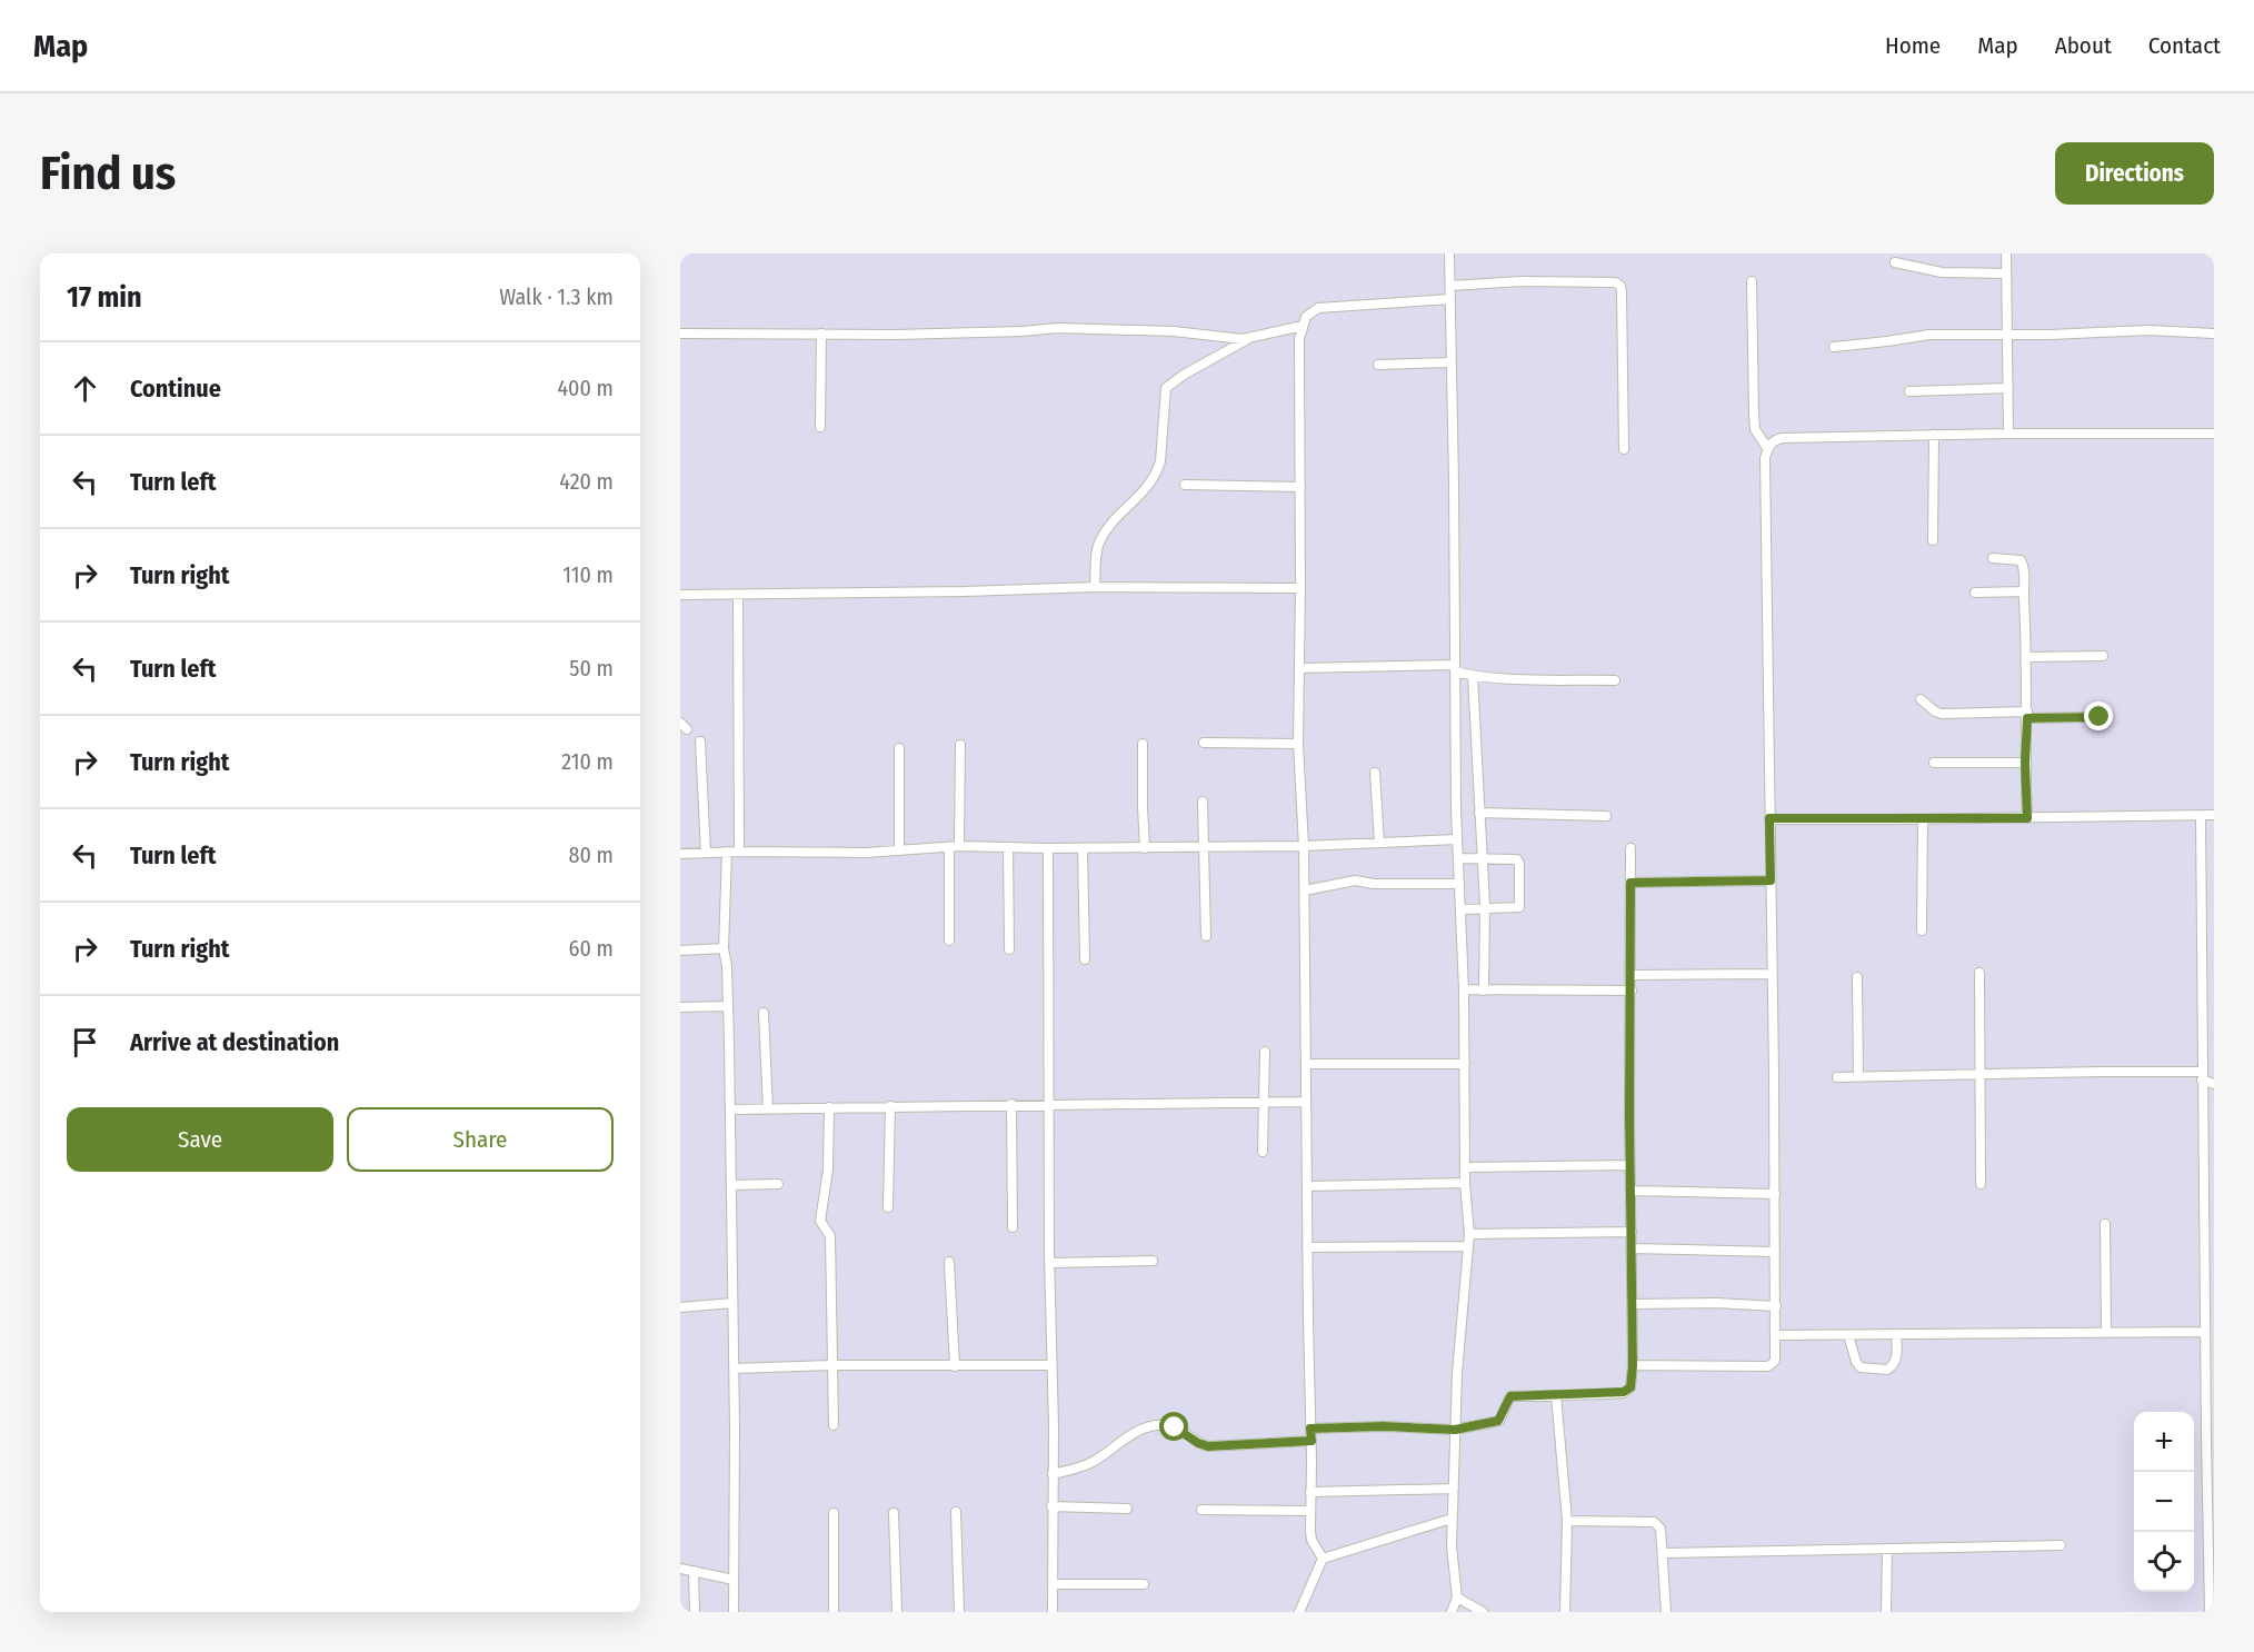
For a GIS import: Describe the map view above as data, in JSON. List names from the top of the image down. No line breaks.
{"page":{"header":"Map","nav":["Home","Map","About","Contact"],"buttons":["Directions",["Save","Share"]],"title":"Find us","heading":["17 min","Walk · 1.3 km"],"list":[["Continue","400 m"],["Turn left","420 m"],["Turn right","110 m"],["Turn left","50 m"],["Turn right","210 m"],["Turn left","80 m"],["Turn right","60 m"],"Arrive at destination"],"map_buttons":["+","−"]}}
